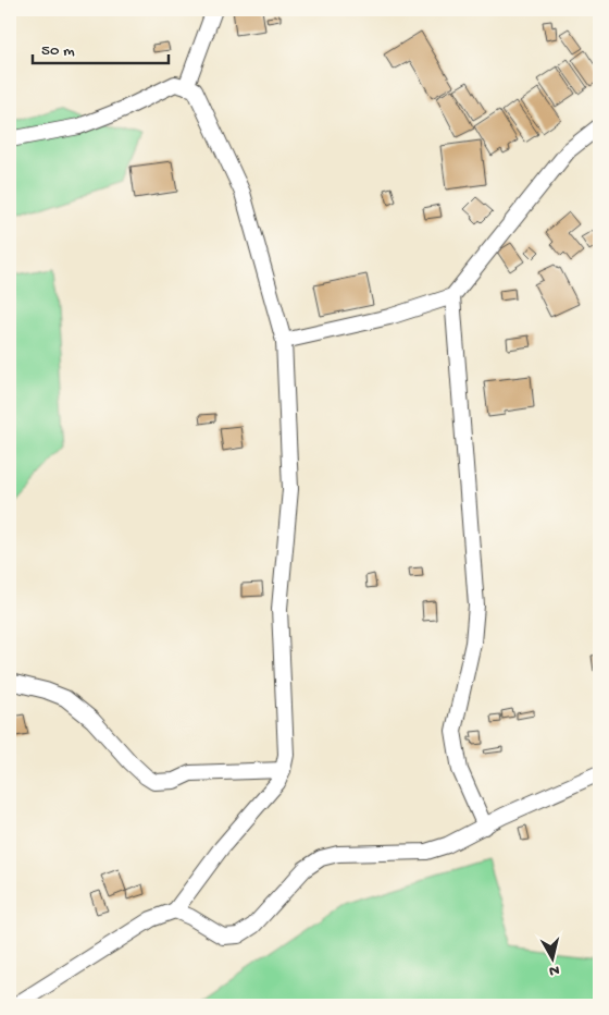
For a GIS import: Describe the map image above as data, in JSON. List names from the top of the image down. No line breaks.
{"scale_bar":"50 m","north":"bottom"}
